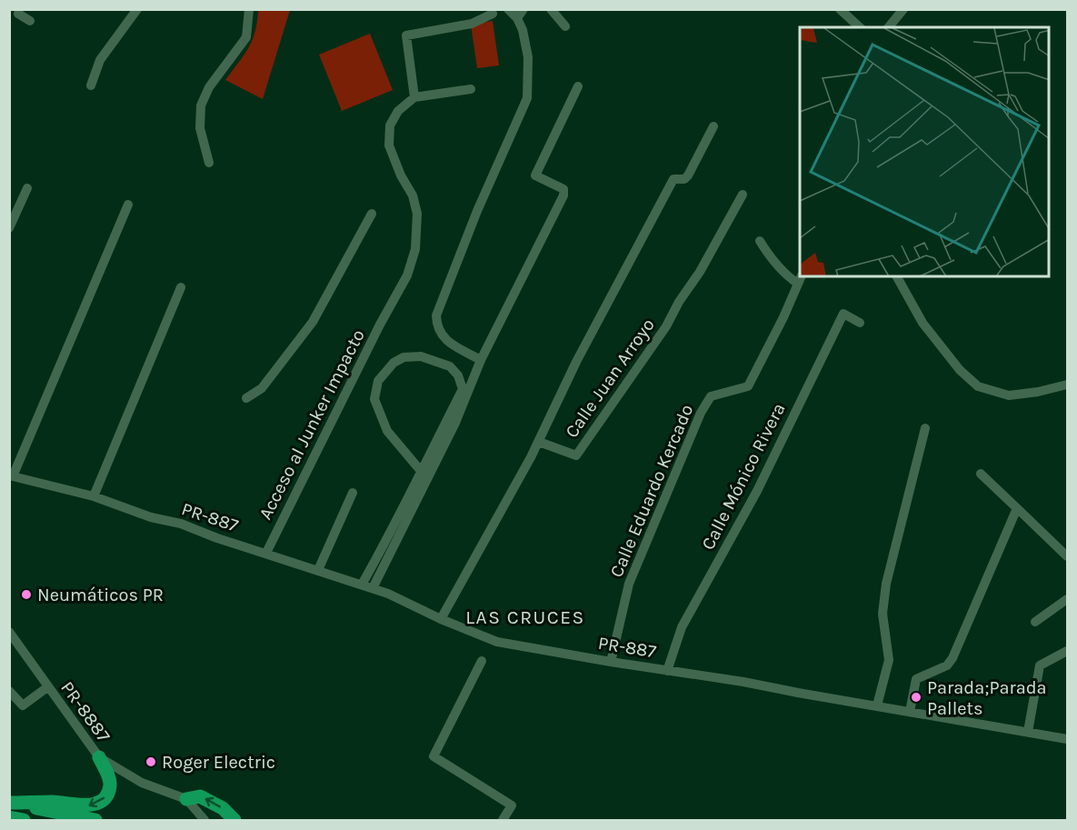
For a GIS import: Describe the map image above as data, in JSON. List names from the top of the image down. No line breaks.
{"streets":{"street":["Calle Juan Arroyo","Acceso al Junker Impacto","Calle Mónico Rivera","Calle Eduardo Kercado","PR-887","PR-8887"]},"crossings":[["Calle Juan Arroyo","PR-887"],["Acceso al Junker Impacto","PR-887"],["Calle Mónico Rivera","PR-887"],["Calle Eduardo Kercado","PR-887"]],"districts":["LAS CRUCES"],"places":["Neumáticos PR","Parada;Parada Pallets","Roger Electric"]}
